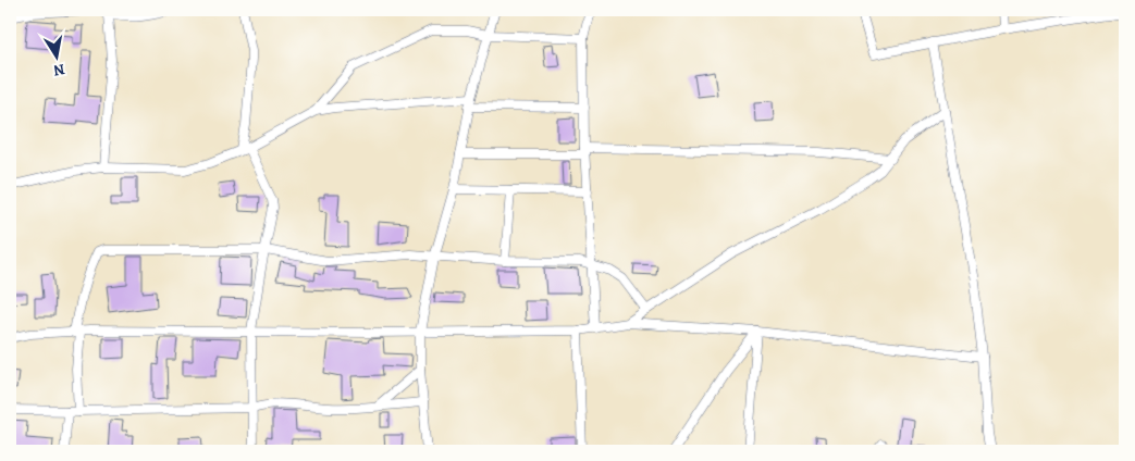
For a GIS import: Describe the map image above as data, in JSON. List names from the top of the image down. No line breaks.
{"north":"bottom"}
